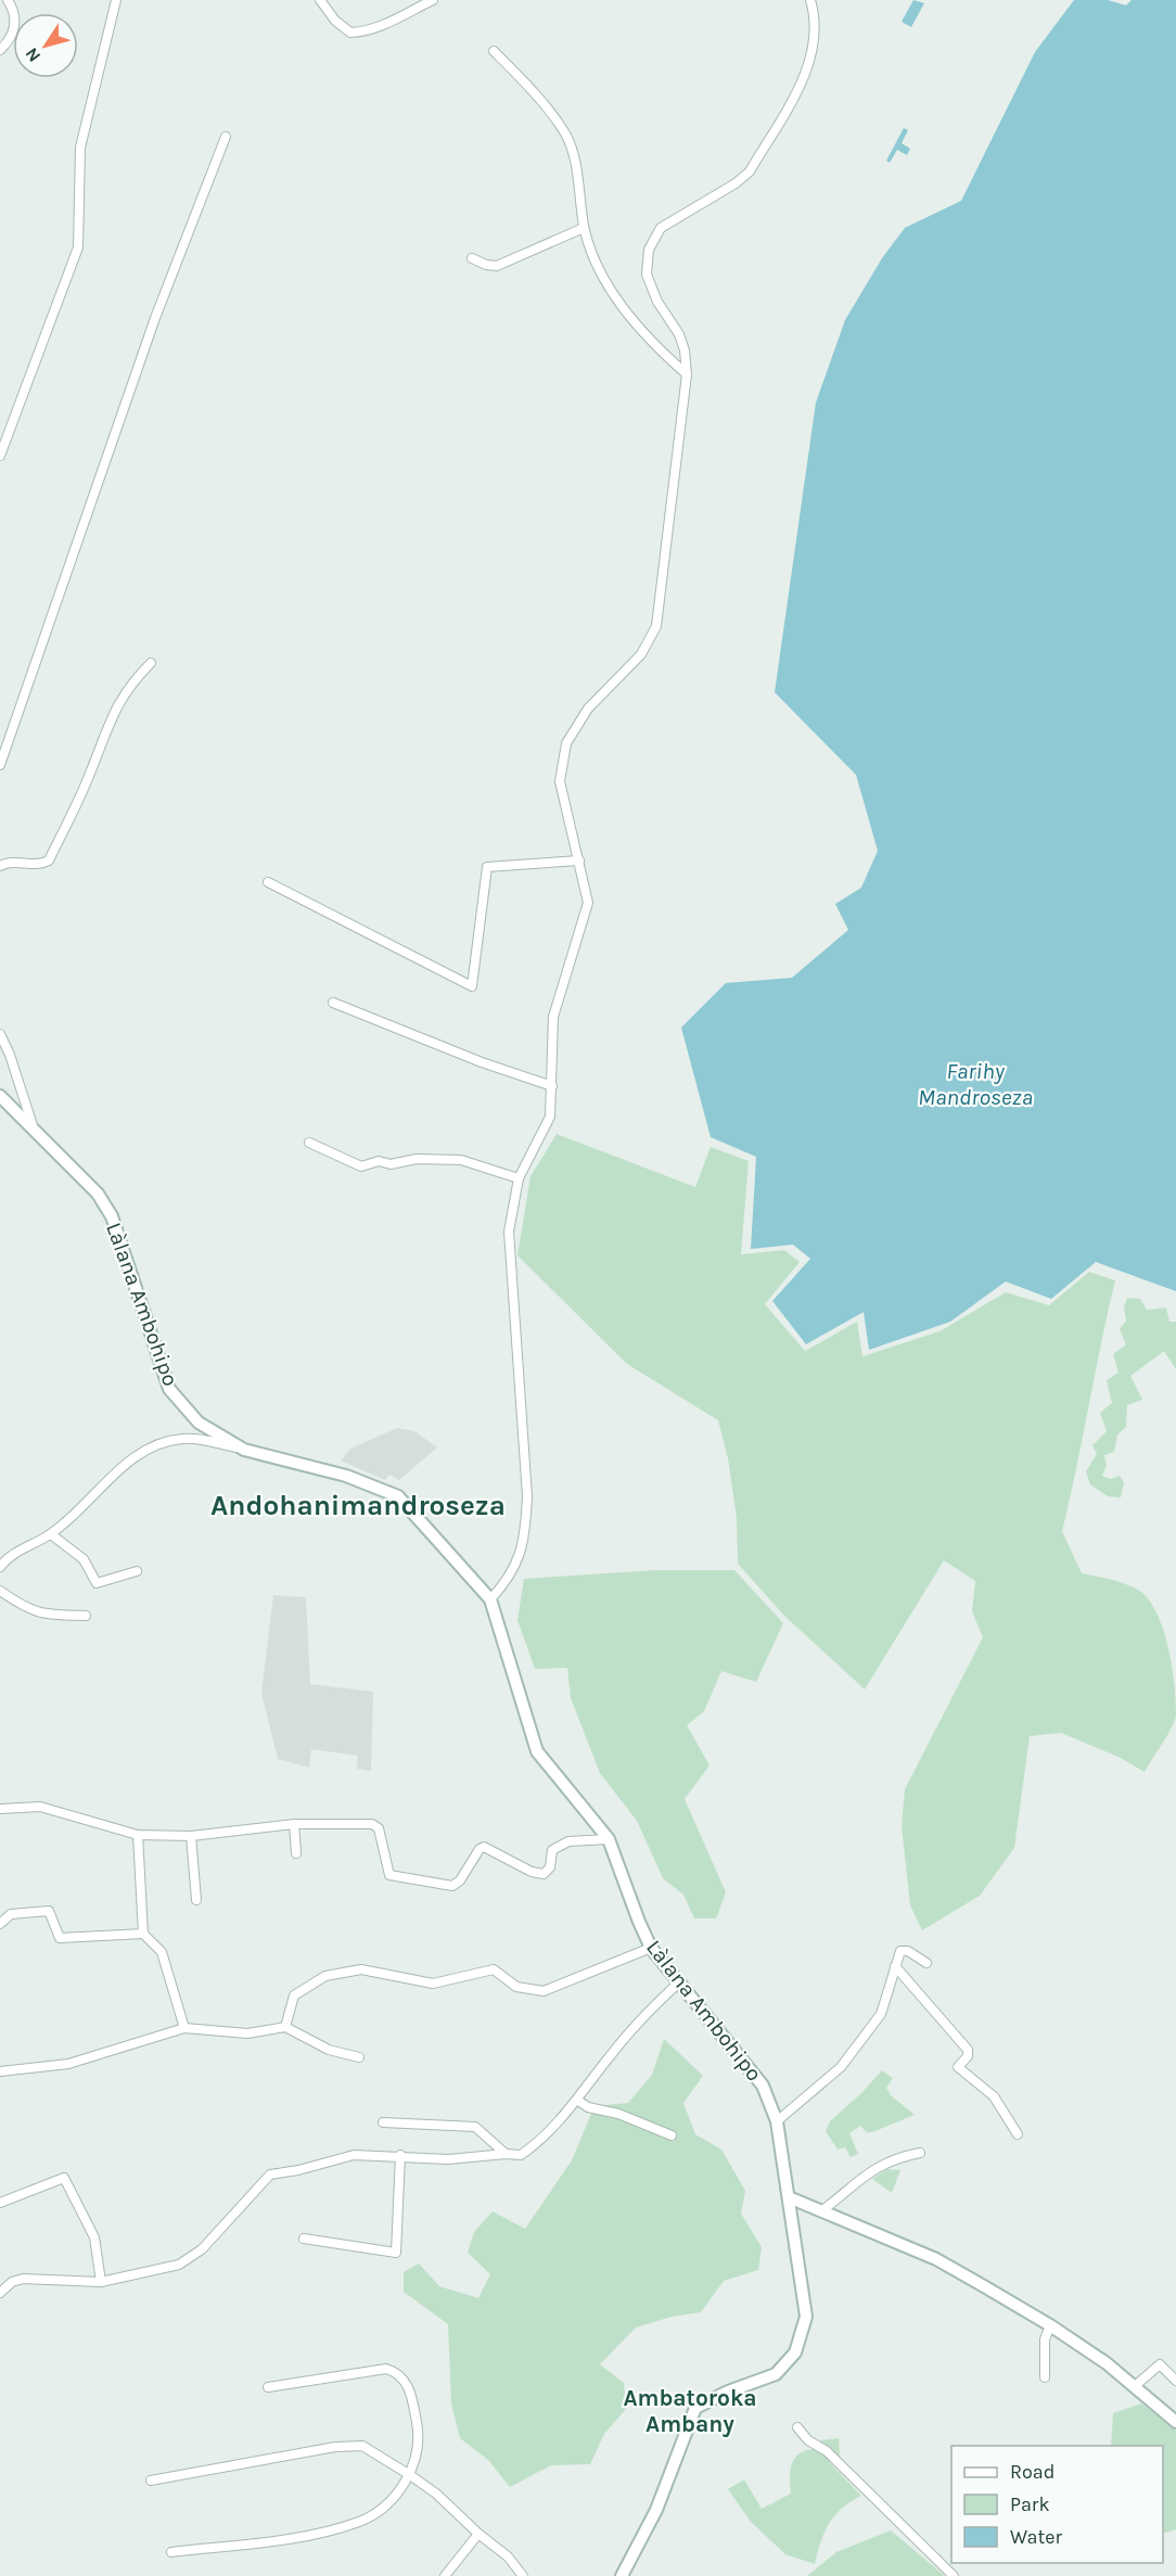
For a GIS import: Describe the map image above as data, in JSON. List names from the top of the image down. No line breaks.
{"streets":{"street":["Làlana Ambohipo"]},"districts":["Andohanimandroseza","Ambatoroka Ambany"],"water":["Farihy Mandroseza"],"legend":["Road","Park","Water"],"north":"bottom left"}
